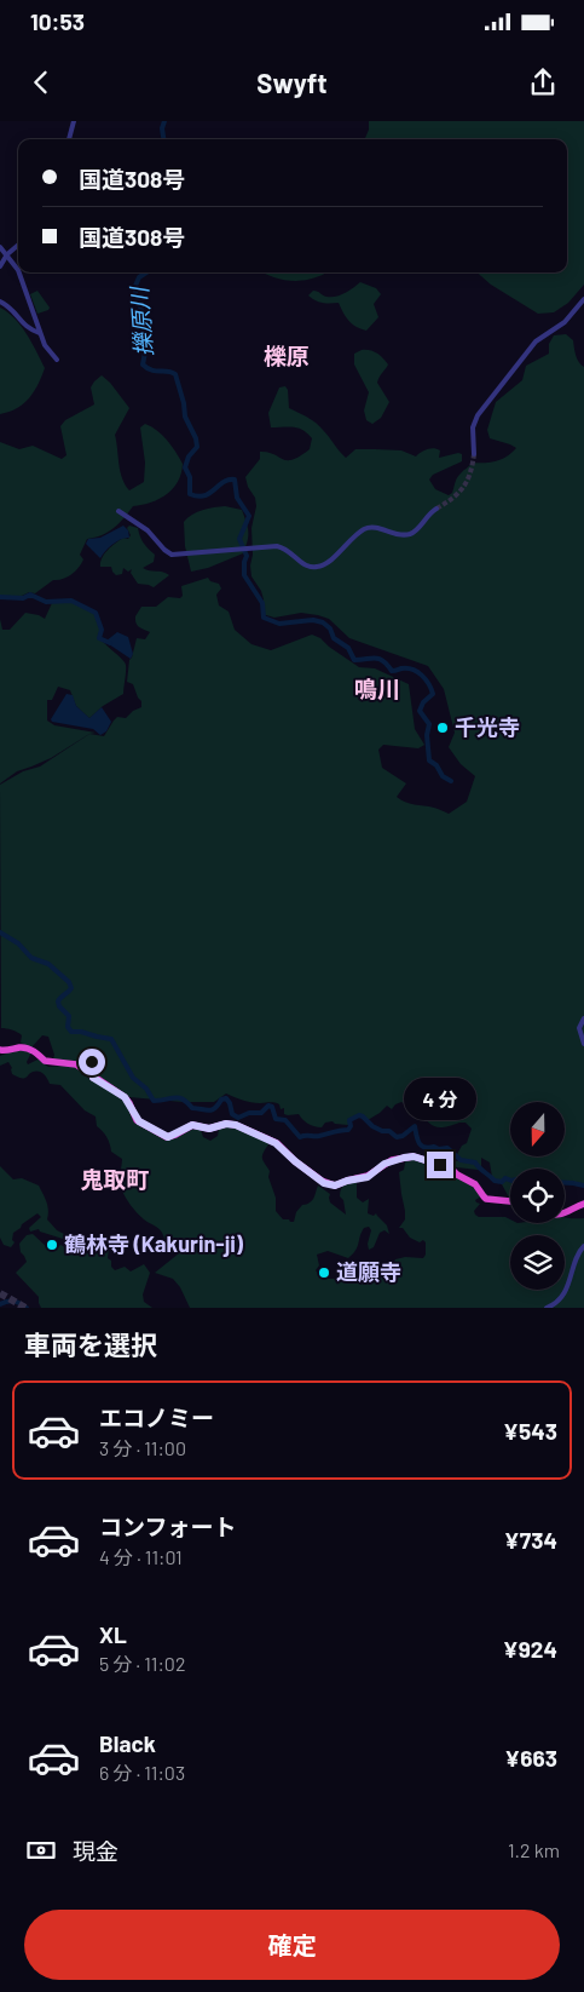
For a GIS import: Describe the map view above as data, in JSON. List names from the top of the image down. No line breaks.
{"districts":["櫟原","鳴川","鬼取町"],"water":["擽原川"],"places":["千光寺","鶴林寺 (Kakurin-ji)","道願寺"],"north":"bottom","page":{"status":"10:53","header":"Swyft","banner":["国道308号","国道308号"],"bubble":"4 分","heading":"車両を選択","list":[{"name":"エコノミー","note":"3 分 · 11:00","value":"¥543"},{"name":"コンフォート","note":"4 分 · 11:01","value":"¥734"},{"name":"XL","note":"5 分 · 11:02","value":"¥924"},{"name":"Black","note":"6 分 · 11:03","value":"¥663"}],"pay":["現金","1.2 km"],"buttons":"確定"}}
